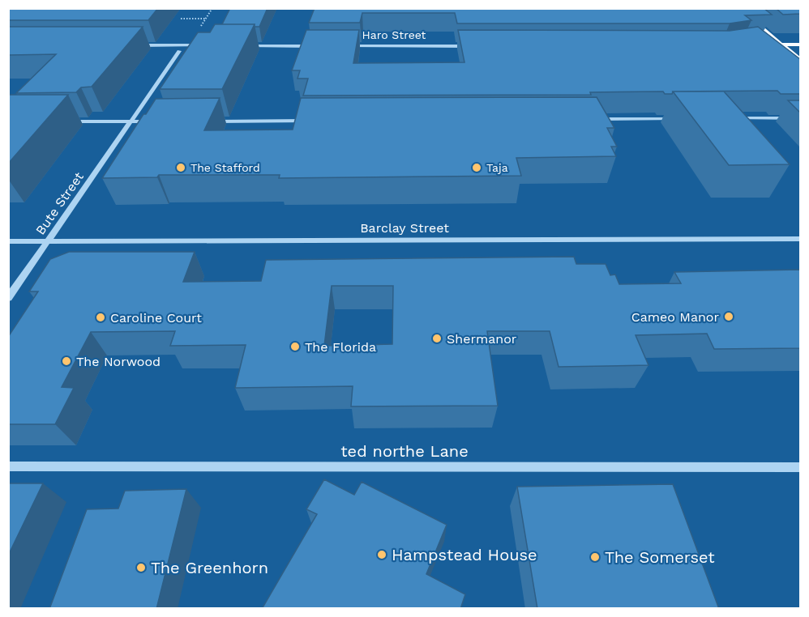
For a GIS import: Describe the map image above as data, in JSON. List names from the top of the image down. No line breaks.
{"streets":{"street":["Haro Street","Bute Street","Barclay Street","ted northe Lane"]},"crossings":[["Bute Street","Barclay Street"]],"places":["The Stafford","Taja","Cameo Manor","Caroline Court","Shermanor","The Florida","The Norwood","Hampstead House","The Somerset","The Greenhorn"]}
